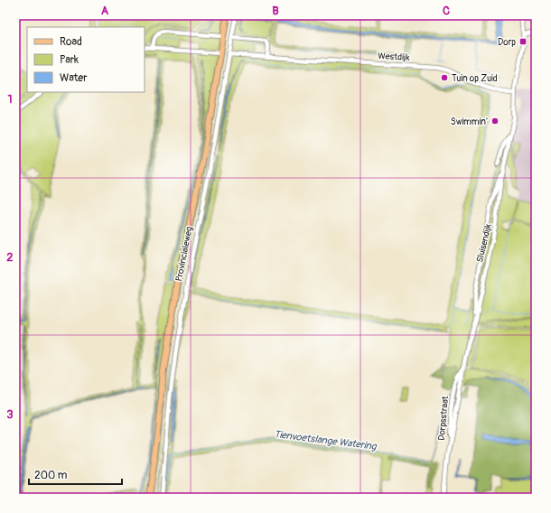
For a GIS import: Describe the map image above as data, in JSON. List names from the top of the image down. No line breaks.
{"streets":{"main road":["Provincialeweg"],"street":["Westdijk","Sluisendijk","Dorpsstraat"]},"crossings":[["Westdijk","Sluisendijk"],["Westdijk","Provincialeweg"],["Sluisendijk","Dorpsstraat"]],"water":["Tienvoetslange Watering"],"places":{"transit":["Dorp"],"other":["Tuin op Zuid","Swimmin'"]},"legend":["Road","Park","Water"],"scale_bar":"200 m","grid":{"columns":["A","B","C"],"rows":["1","2","3"]}}
